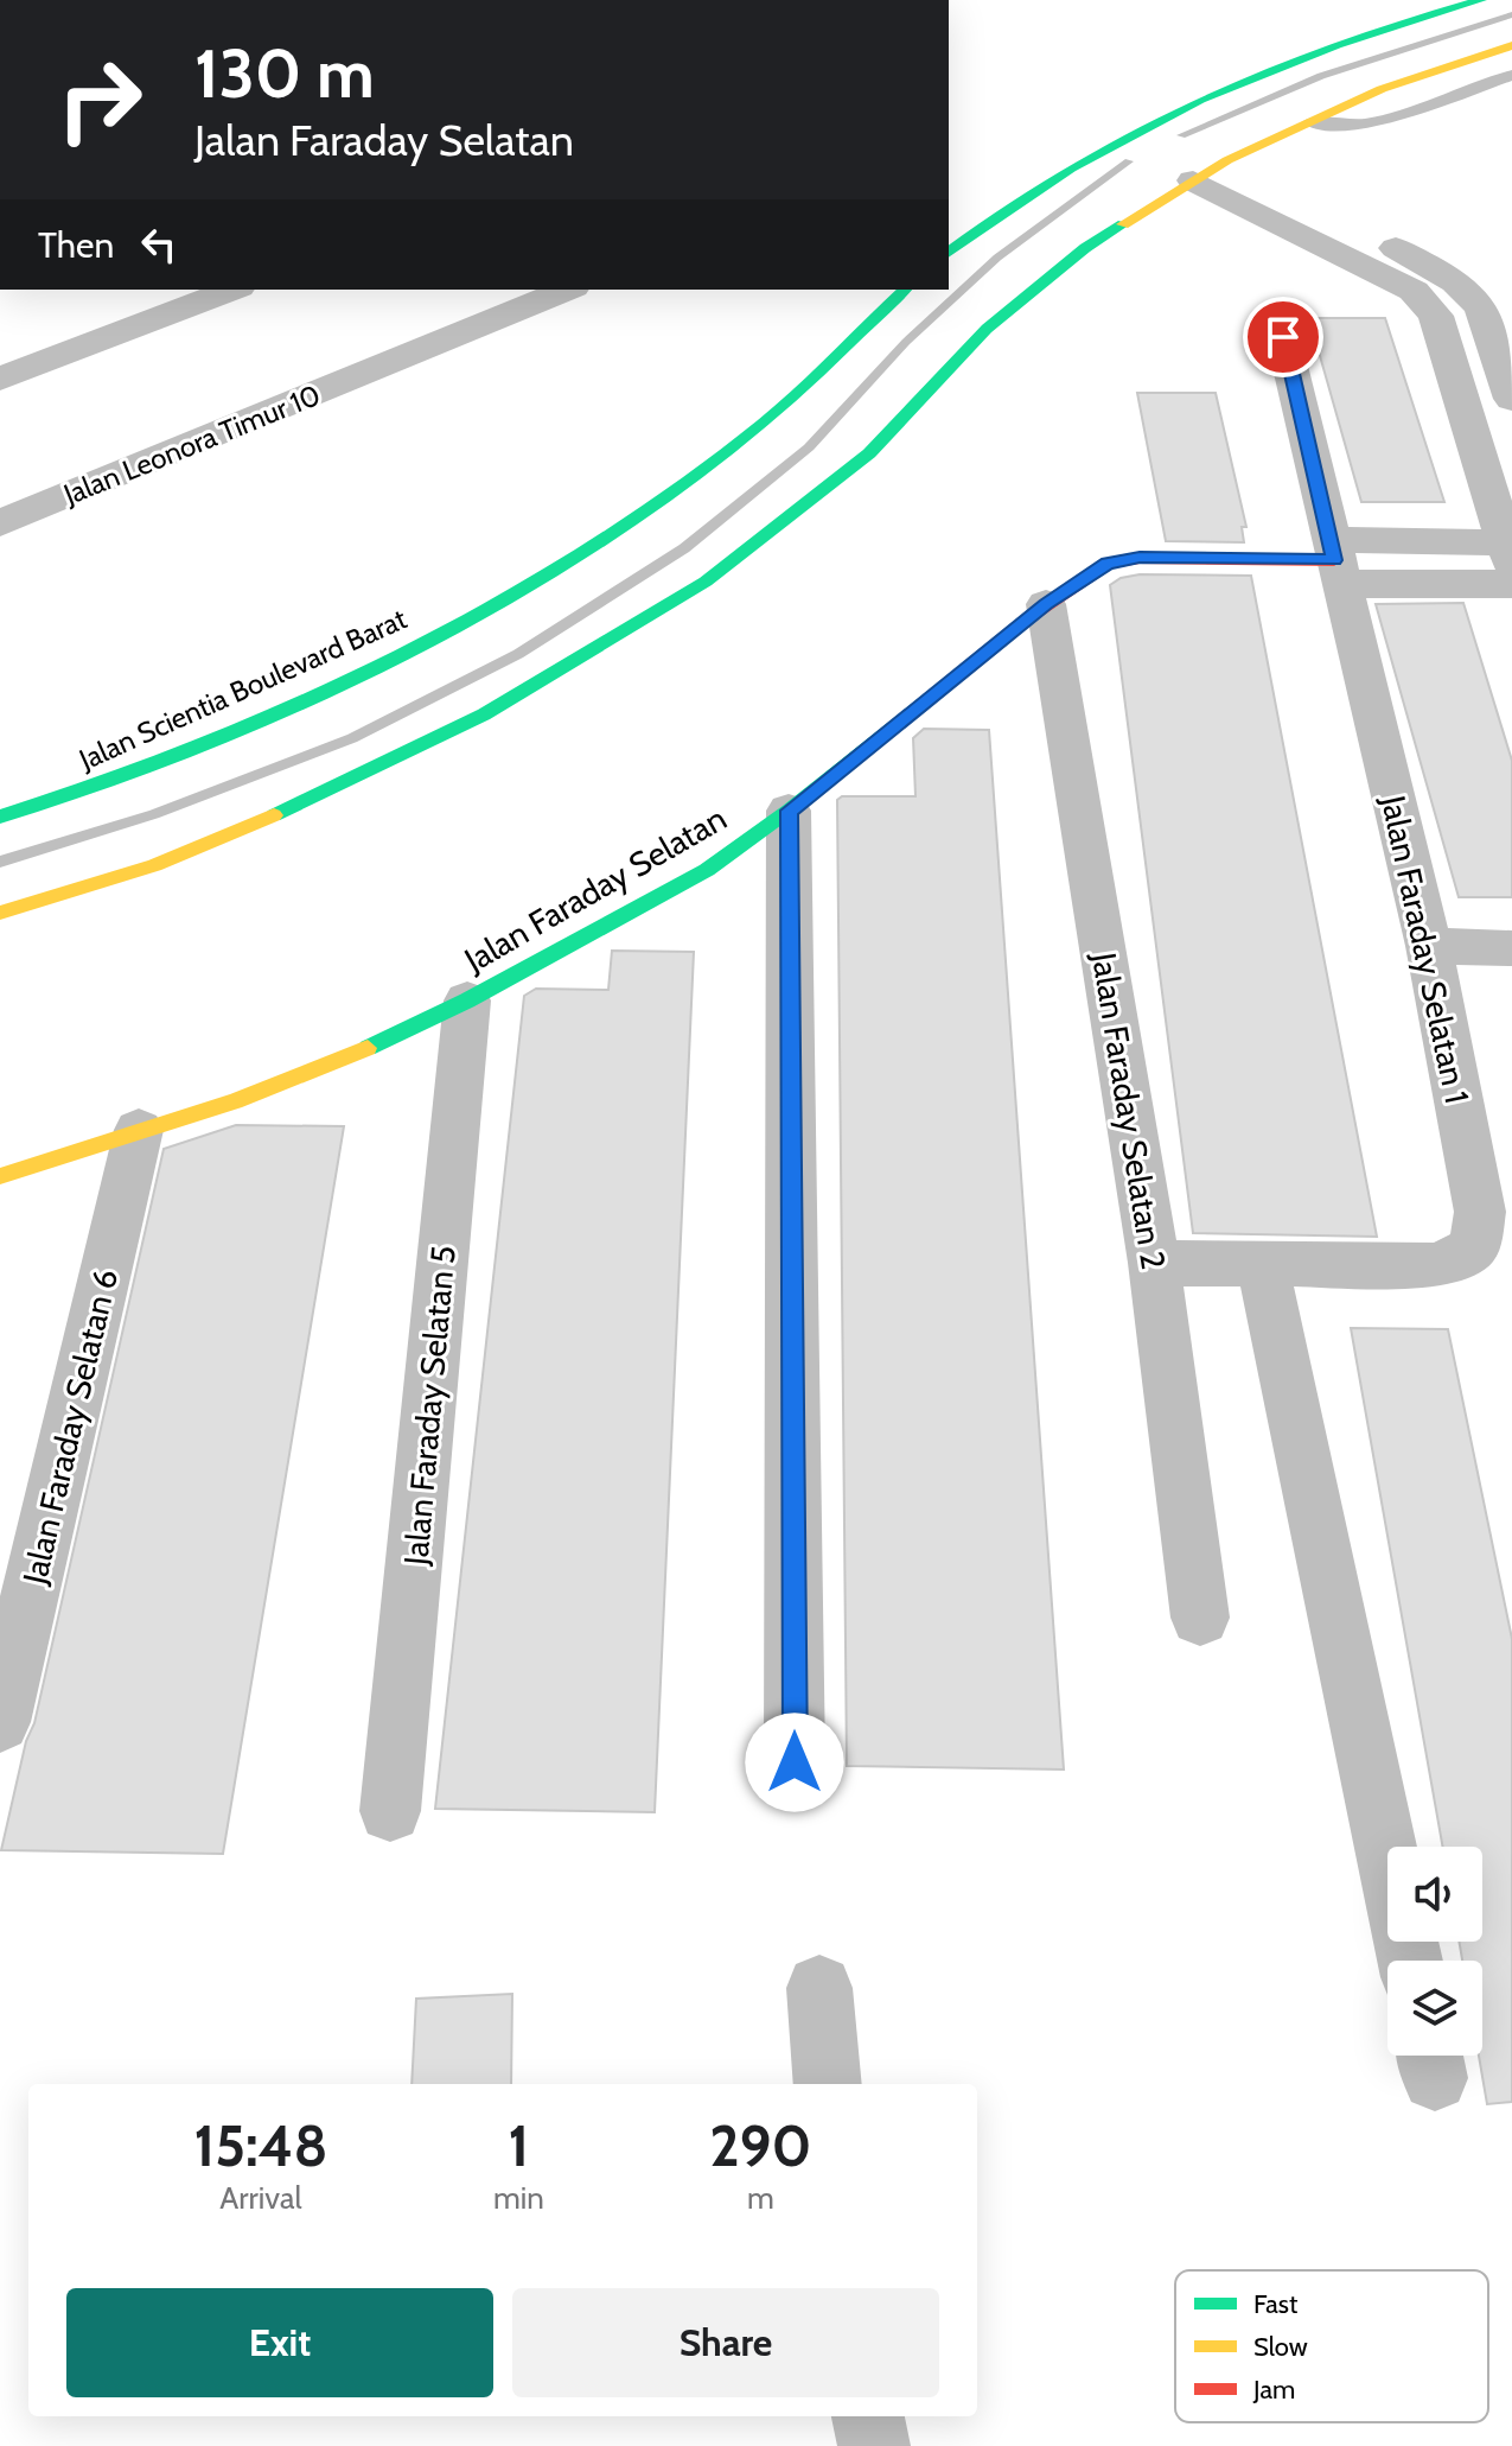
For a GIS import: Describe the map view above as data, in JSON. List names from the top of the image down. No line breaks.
{"streets":{"street":["Jalan Leonora Timur 10","Jalan Scientia Boulevard Barat","Jalan Faraday Selatan","Jalan Faraday Selatan 1","Jalan Faraday Selatan 2","Jalan Faraday Selatan 5","Jalan Faraday Selatan 6"]},"crossings":[["Jalan Faraday Selatan","Jalan Faraday Selatan 1"],["Jalan Faraday Selatan","Jalan Faraday Selatan 2"],["Jalan Faraday Selatan","Jalan Faraday Selatan 5"],["Jalan Faraday Selatan","Jalan Faraday Selatan 6"],["Jalan Faraday Selatan 1","Jalan Faraday Selatan 2"]],"legend":["Fast","Slow","Jam"],"page":{"turn":["130 m","Jalan Faraday Selatan"],"then":"Then","eta":["15:48","Arrival","1","min","290","m"],"buttons":["Exit","Share"]}}
